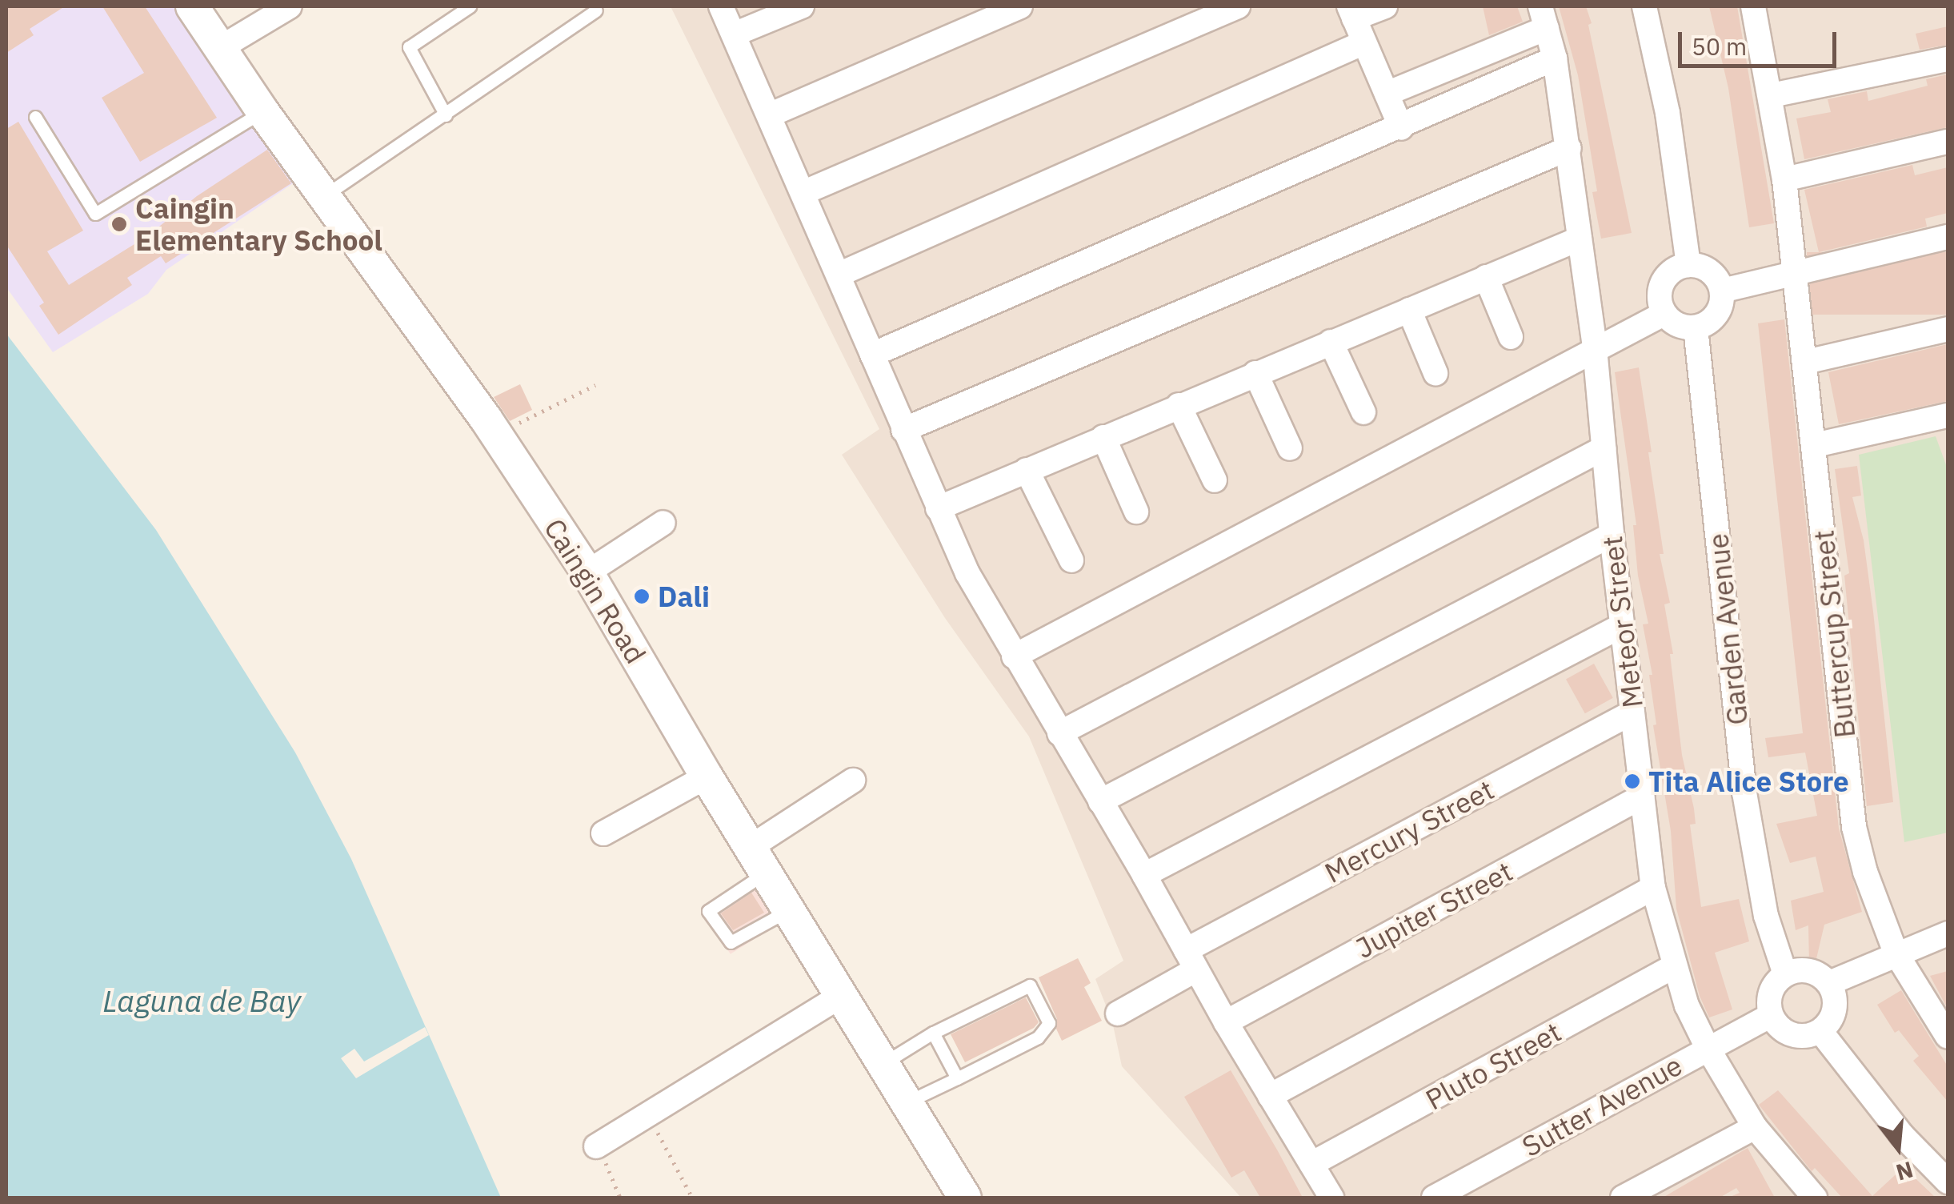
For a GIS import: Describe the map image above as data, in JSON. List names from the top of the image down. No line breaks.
{"streets":{"street":["Caingin Road","Meteor Street","Garden Avenue","Buttercup Street","Mercury Street","Jupiter Street","Pluto Street","Sutter Avenue"]},"crossings":[["Meteor Street","Mercury Street"],["Meteor Street","Jupiter Street"],["Meteor Street","Pluto Street"],["Meteor Street","Sutter Avenue"],["Garden Avenue","Sutter Avenue"]],"water":["Laguna de Bay"],"places":["Caingin Elementary School","Dali","Tita Alice Store"],"scale_bar":"50 m","north":"bottom"}
